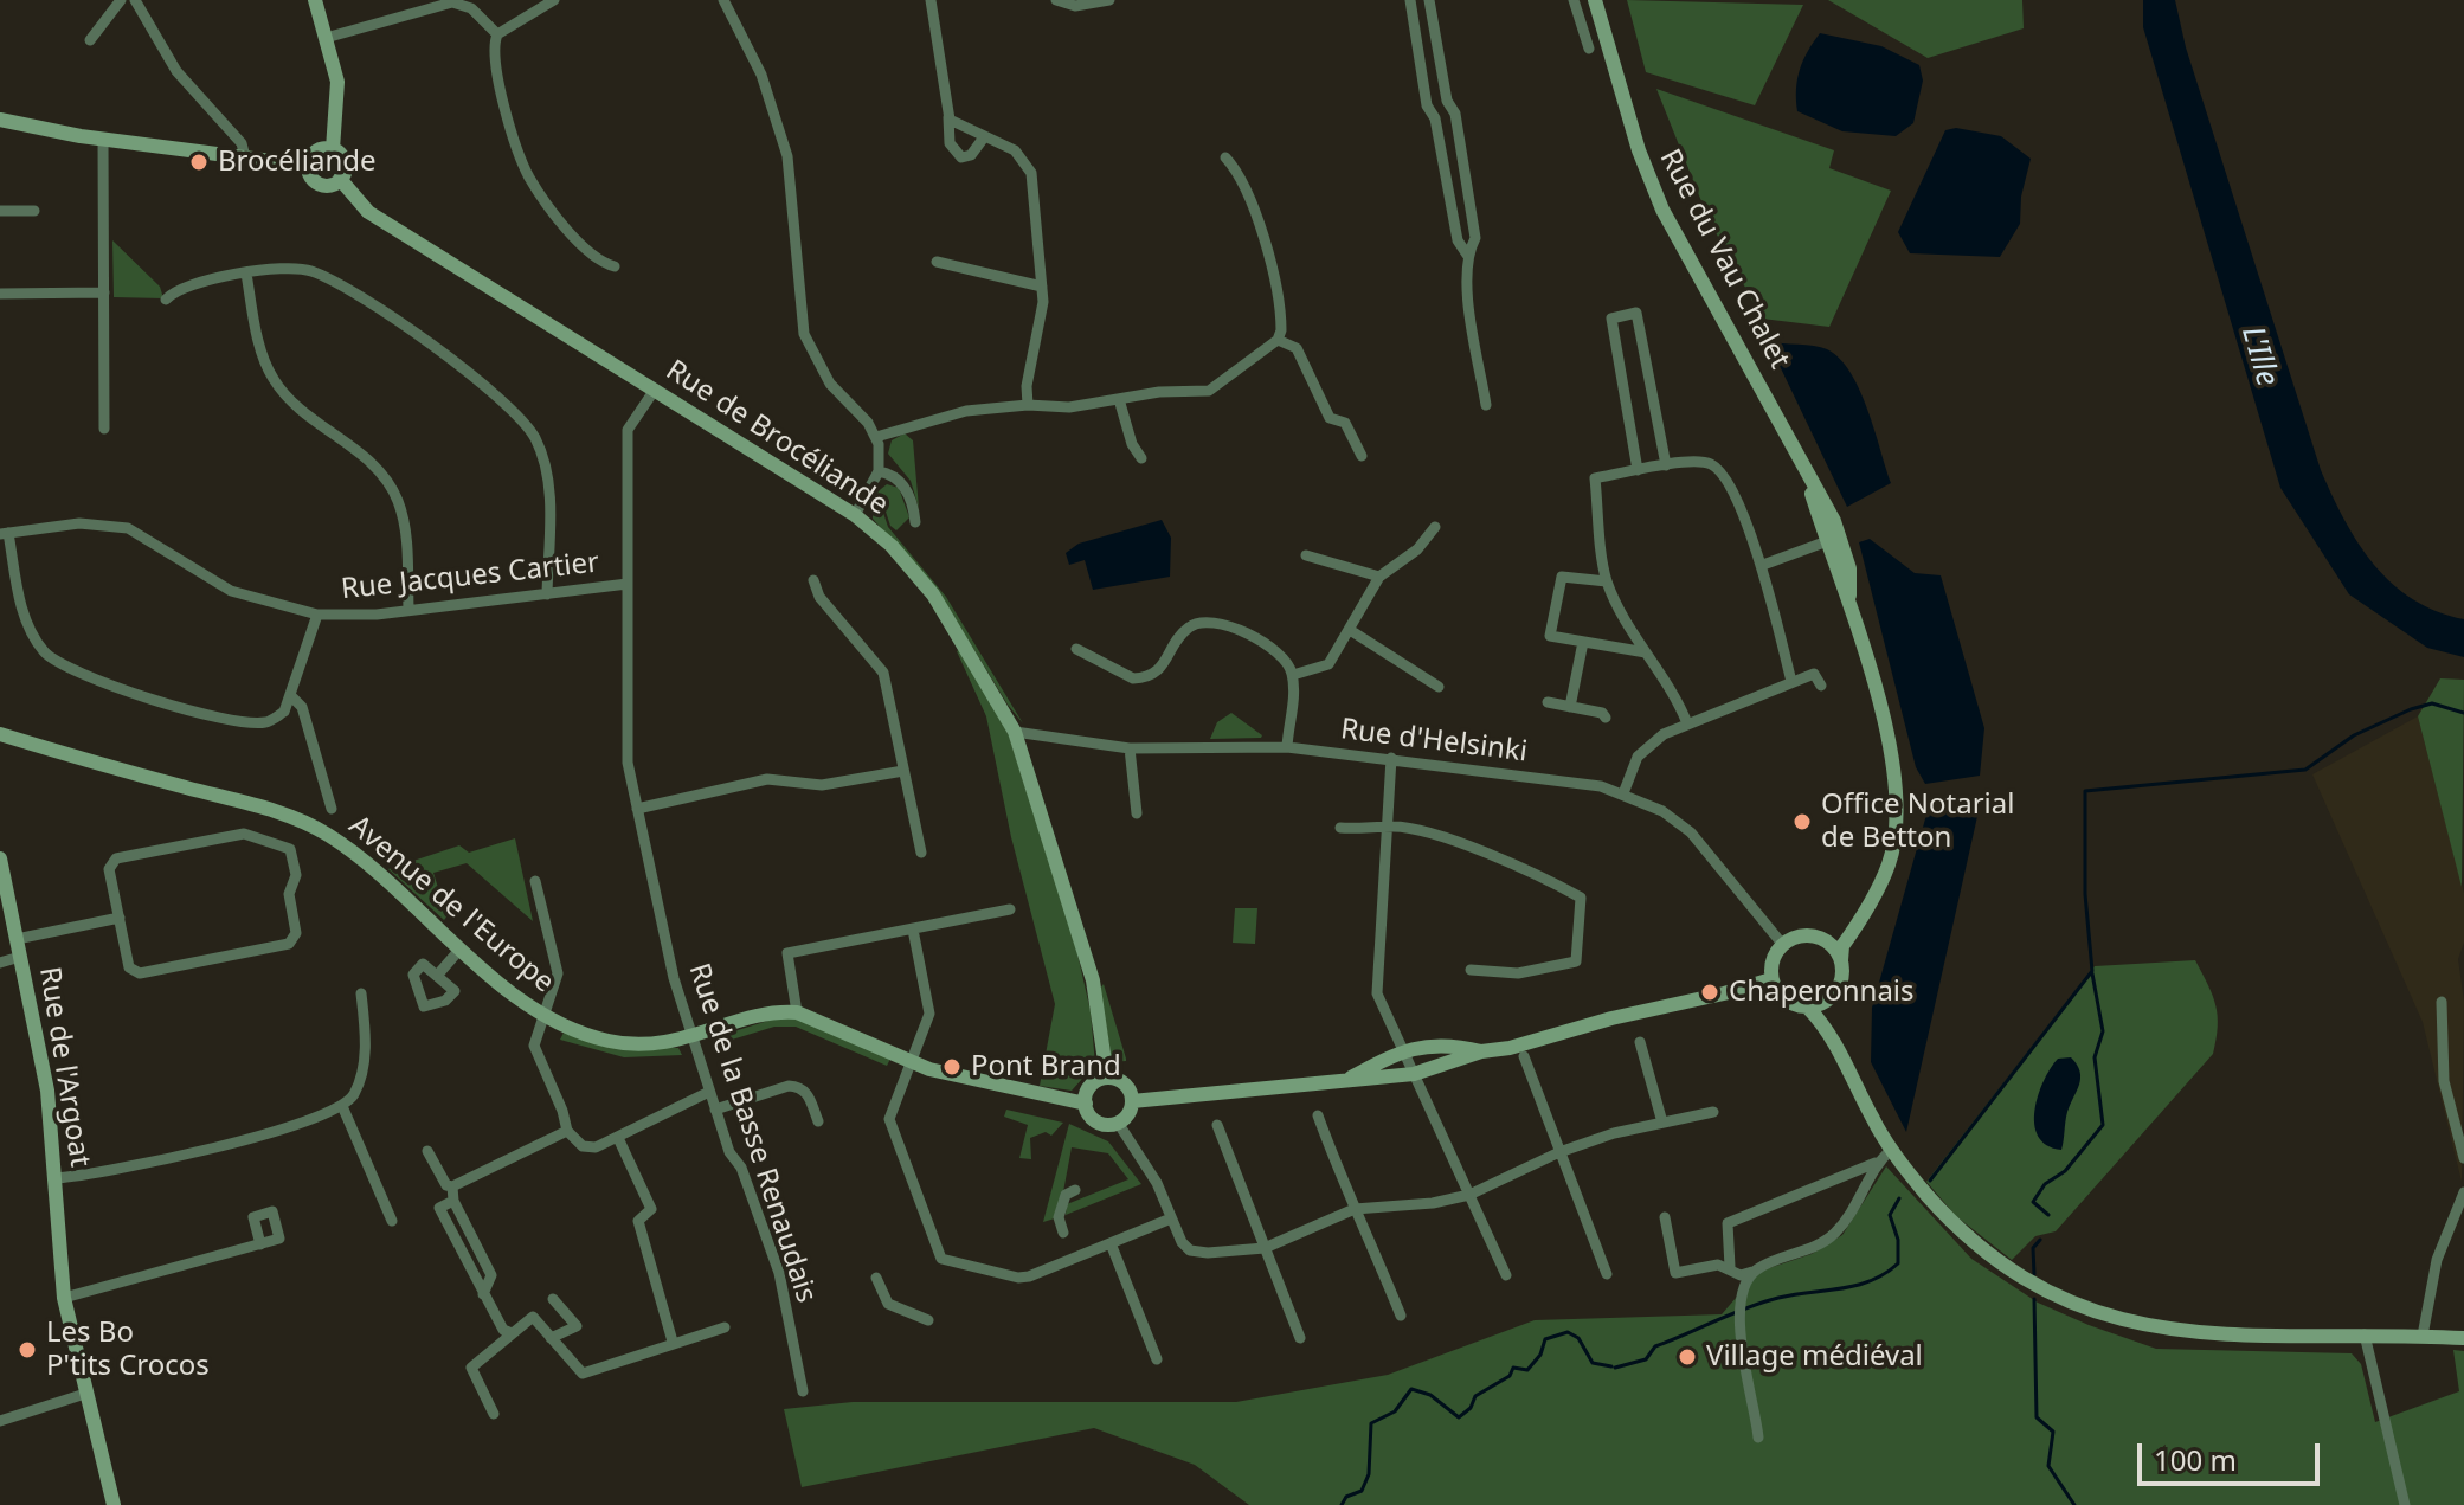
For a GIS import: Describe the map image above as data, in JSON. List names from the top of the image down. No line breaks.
{"streets":{"street":["Rue du Vau Chalet","Rue de Brocéliande","Rue Jacques Cartier","Rue d'Helsinki","Avenue de l'Europe","Rue de l'Argoat","Rue de la Basse Renaudais"]},"crossings":[["Rue du Vau Chalet","Rue d'Helsinki"],["Rue de Brocéliande","Rue d'Helsinki"],["Rue de Brocéliande","Rue de la Basse Renaudais"],["Rue Jacques Cartier","Rue de la Basse Renaudais"],["Avenue de l'Europe","Rue de la Basse Renaudais"]],"water":["L'Ille"],"places":["Brocéliande","Office Notarial de Betton","Chaperonnais","Pont Brand","Les Bo P'tits Crocos","Village médiéval"],"scale_bar":"100 m"}
